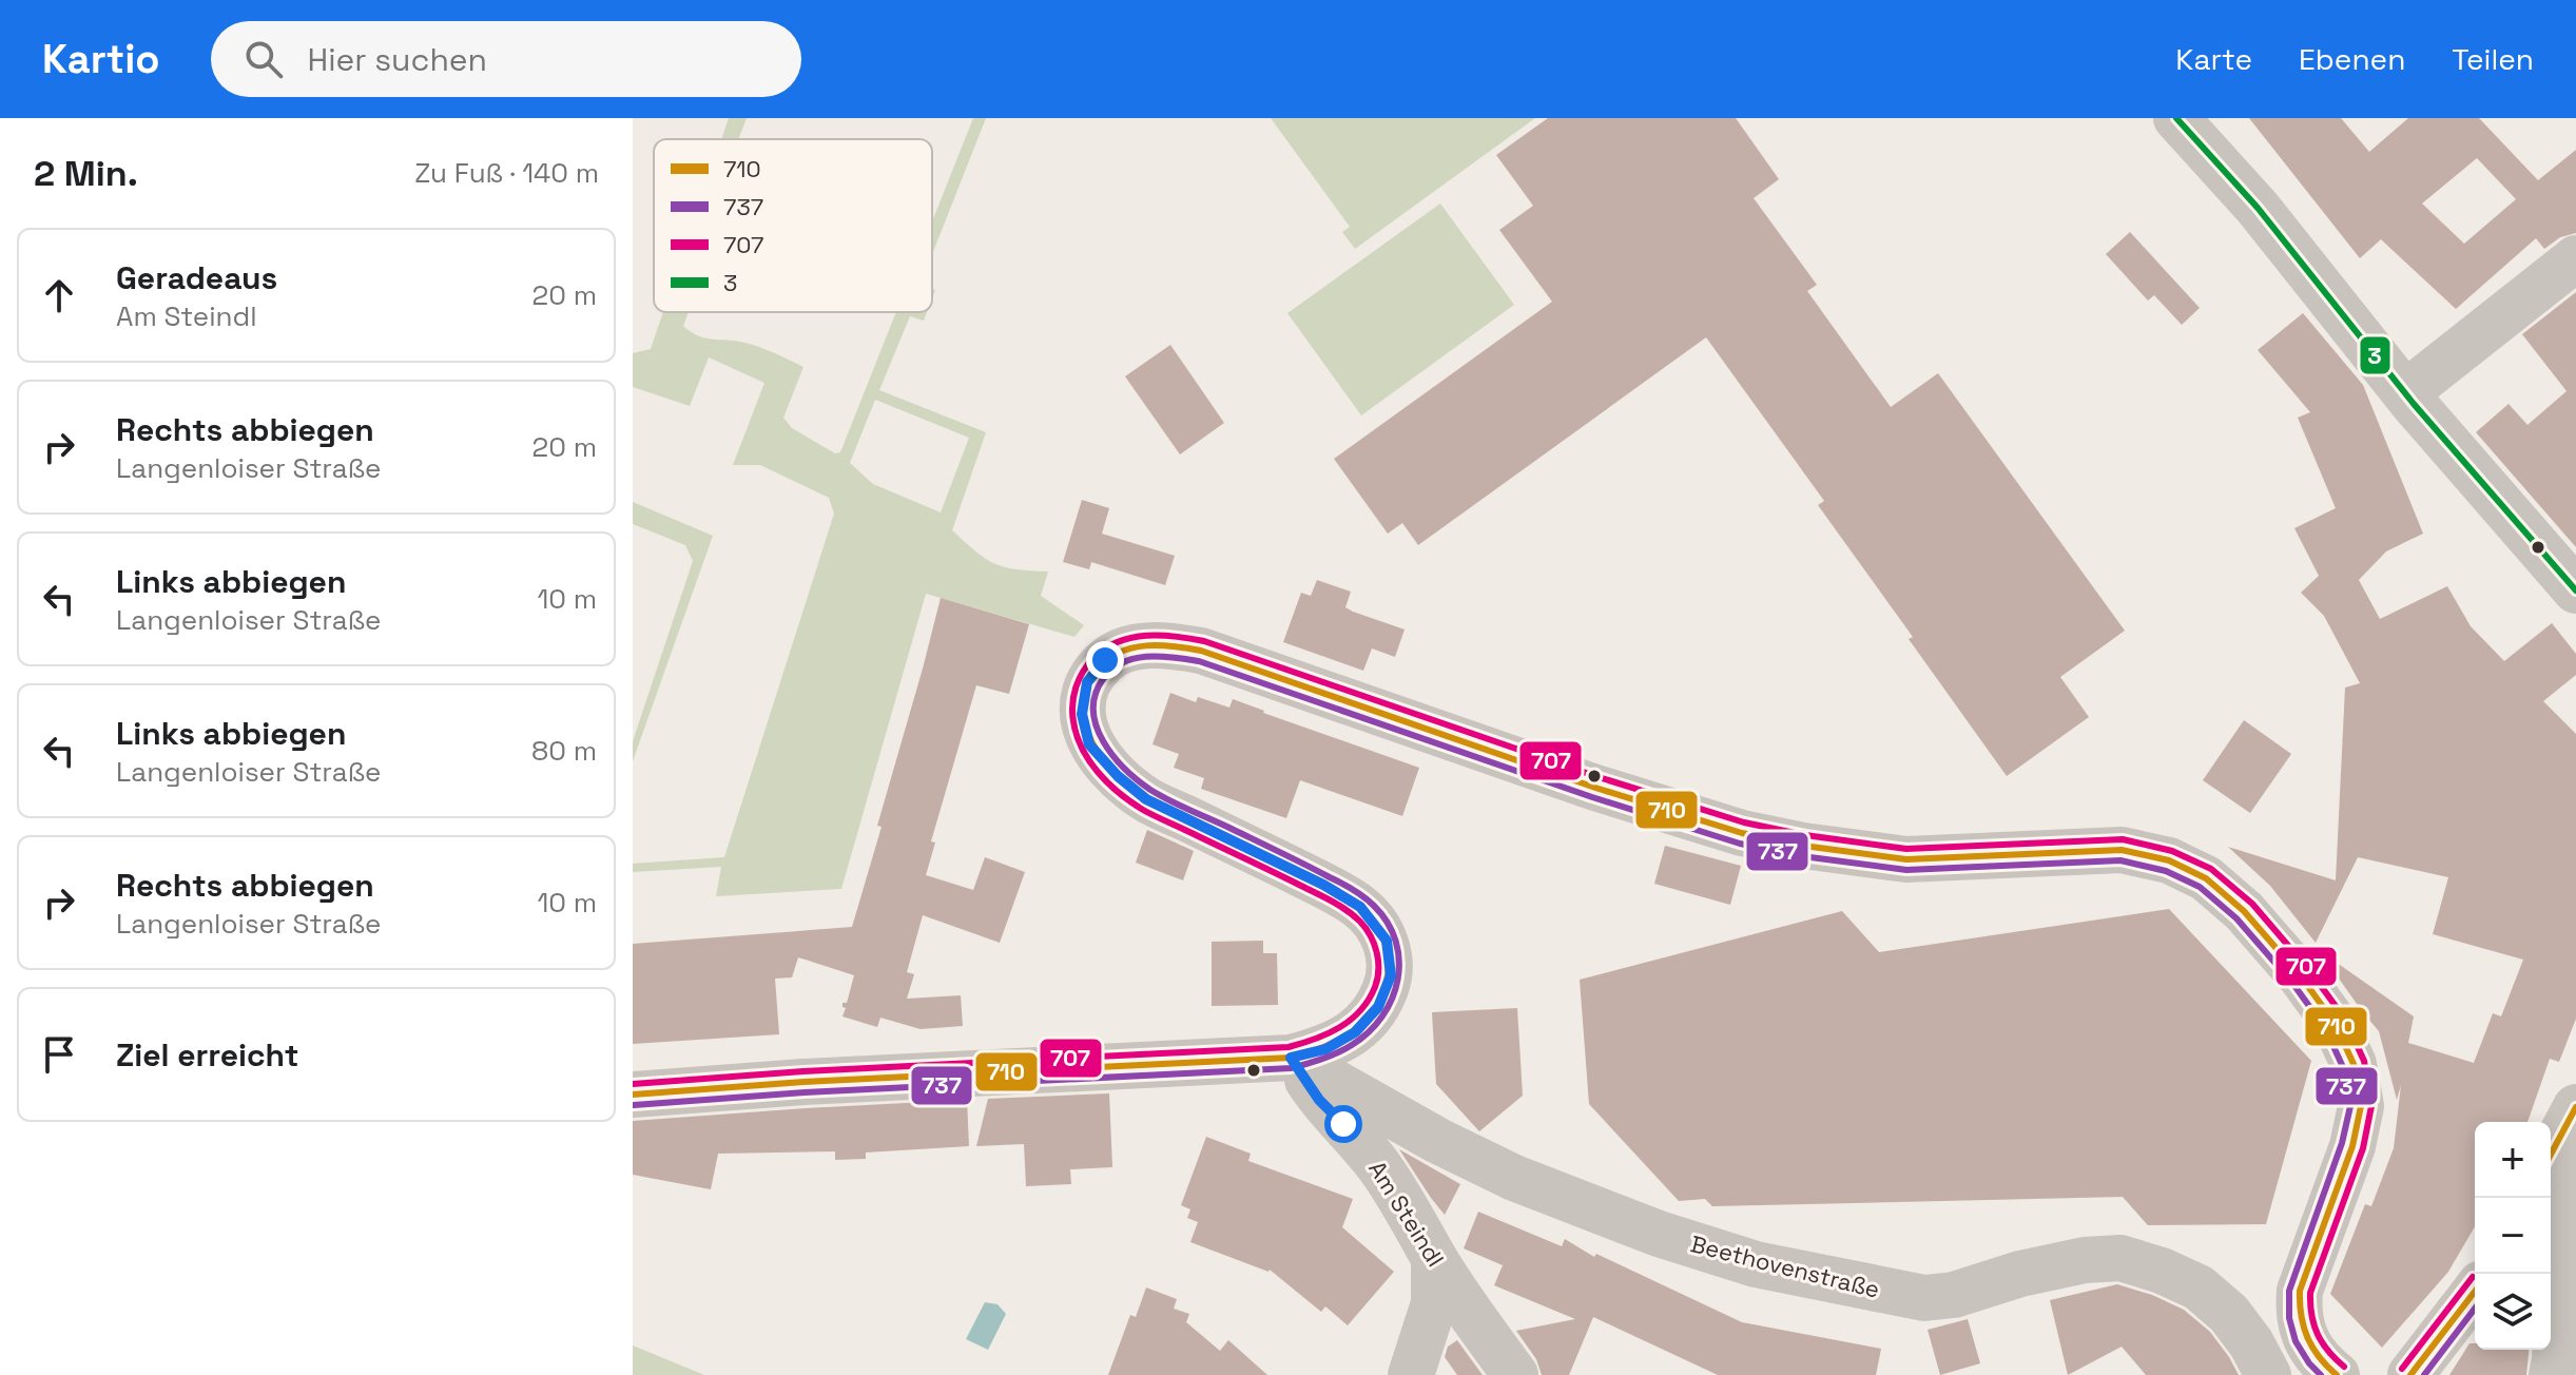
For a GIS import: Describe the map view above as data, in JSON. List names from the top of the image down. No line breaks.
{"streets":{"street":["Am Steindl","Beethovenstraße"]},"crossings":[["Am Steindl","Beethovenstraße"]],"lines":["transit line 3","transit line 707","transit line 710","transit line 737"],"legend":["710","737","707","3"],"page":{"header":"Kartio","search":"Hier suchen","nav":["Karte","Ebenen","Teilen"],"heading":["2 Min.","Zu Fuß · 140 m"],"list":[["Geradeaus","Am Steindl","20 m"],["Rechts abbiegen","Langenloiser Straße","20 m"],["Links abbiegen","Langenloiser Straße","10 m"],["Links abbiegen","Langenloiser Straße","80 m"],["Rechts abbiegen","Langenloiser Straße","10 m"],"Ziel erreicht"],"map_buttons":["+","−"]}}
